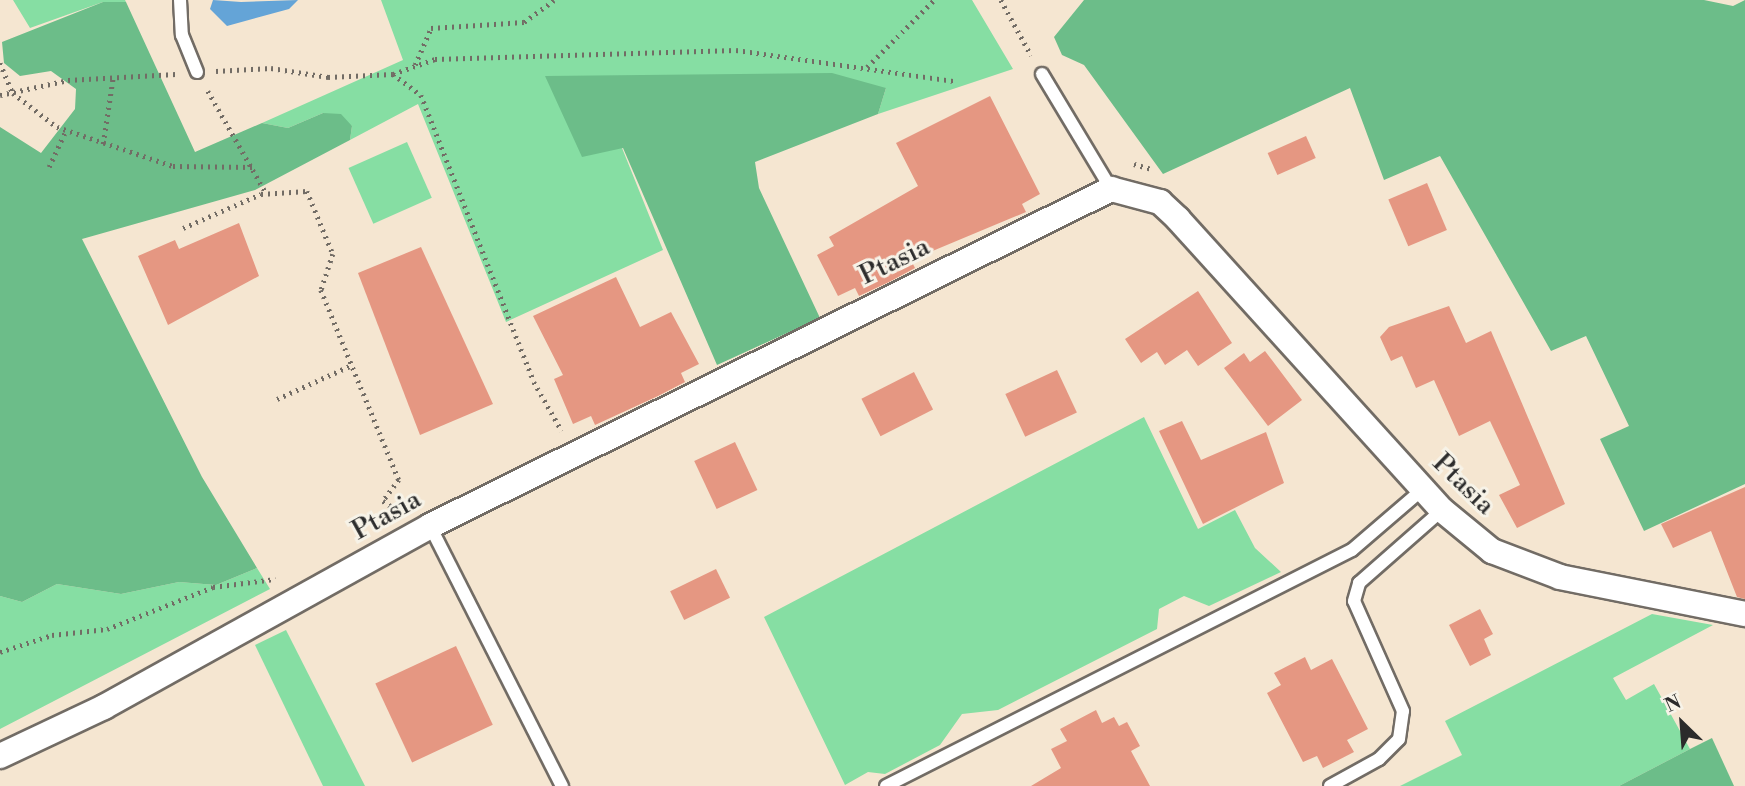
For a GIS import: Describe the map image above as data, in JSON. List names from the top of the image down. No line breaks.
{"streets":{"street":["Ptasia"]},"north":"top left"}
